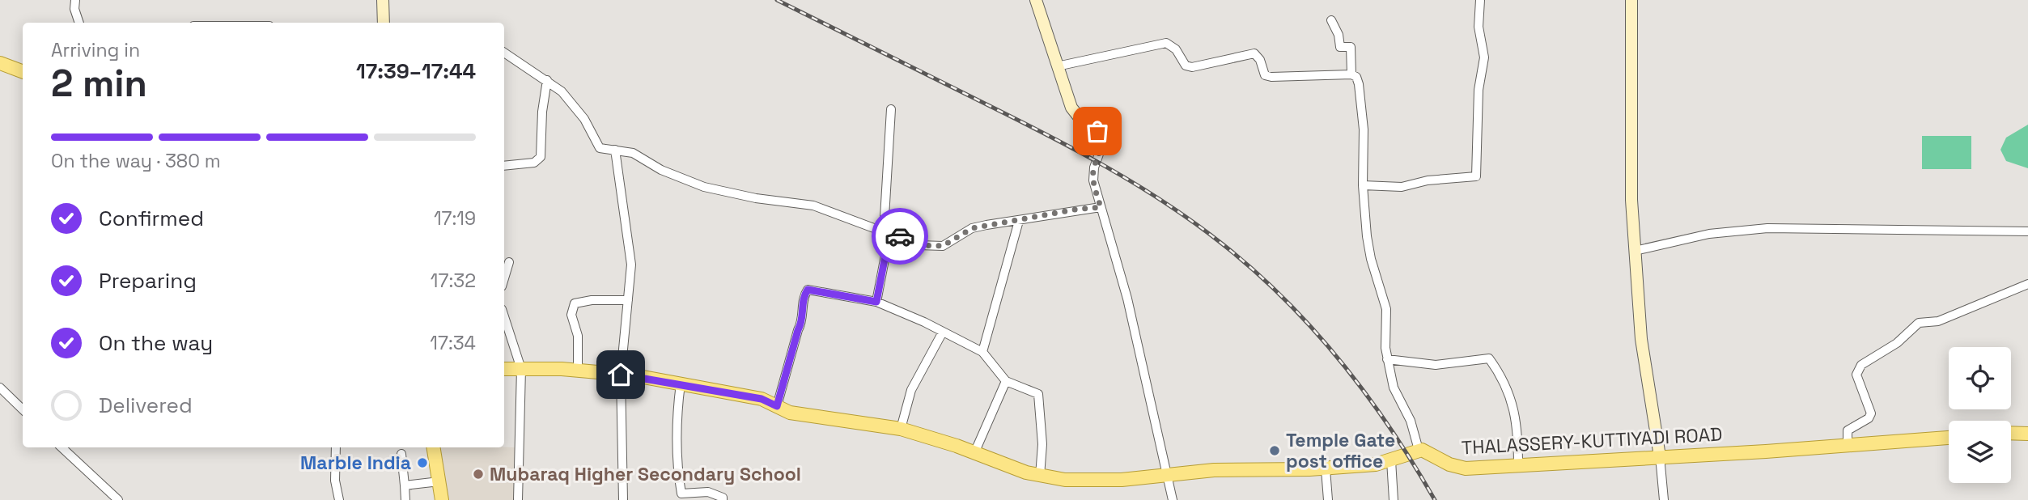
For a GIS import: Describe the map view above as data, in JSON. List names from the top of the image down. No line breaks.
{"streets":{"main road":["THALASSERY-KUTTIYADI ROAD"]},"places":["Temple Gate post office","Marble India","Mubaraq Higher Secondary School"],"page":{"heading":["2 min","Arriving in","17:39–17:44"],"bar":"On the way · 380 m","list":[["Confirmed","17:19"],["Preparing","17:32"],["On the way","17:34"],"Delivered"]}}
